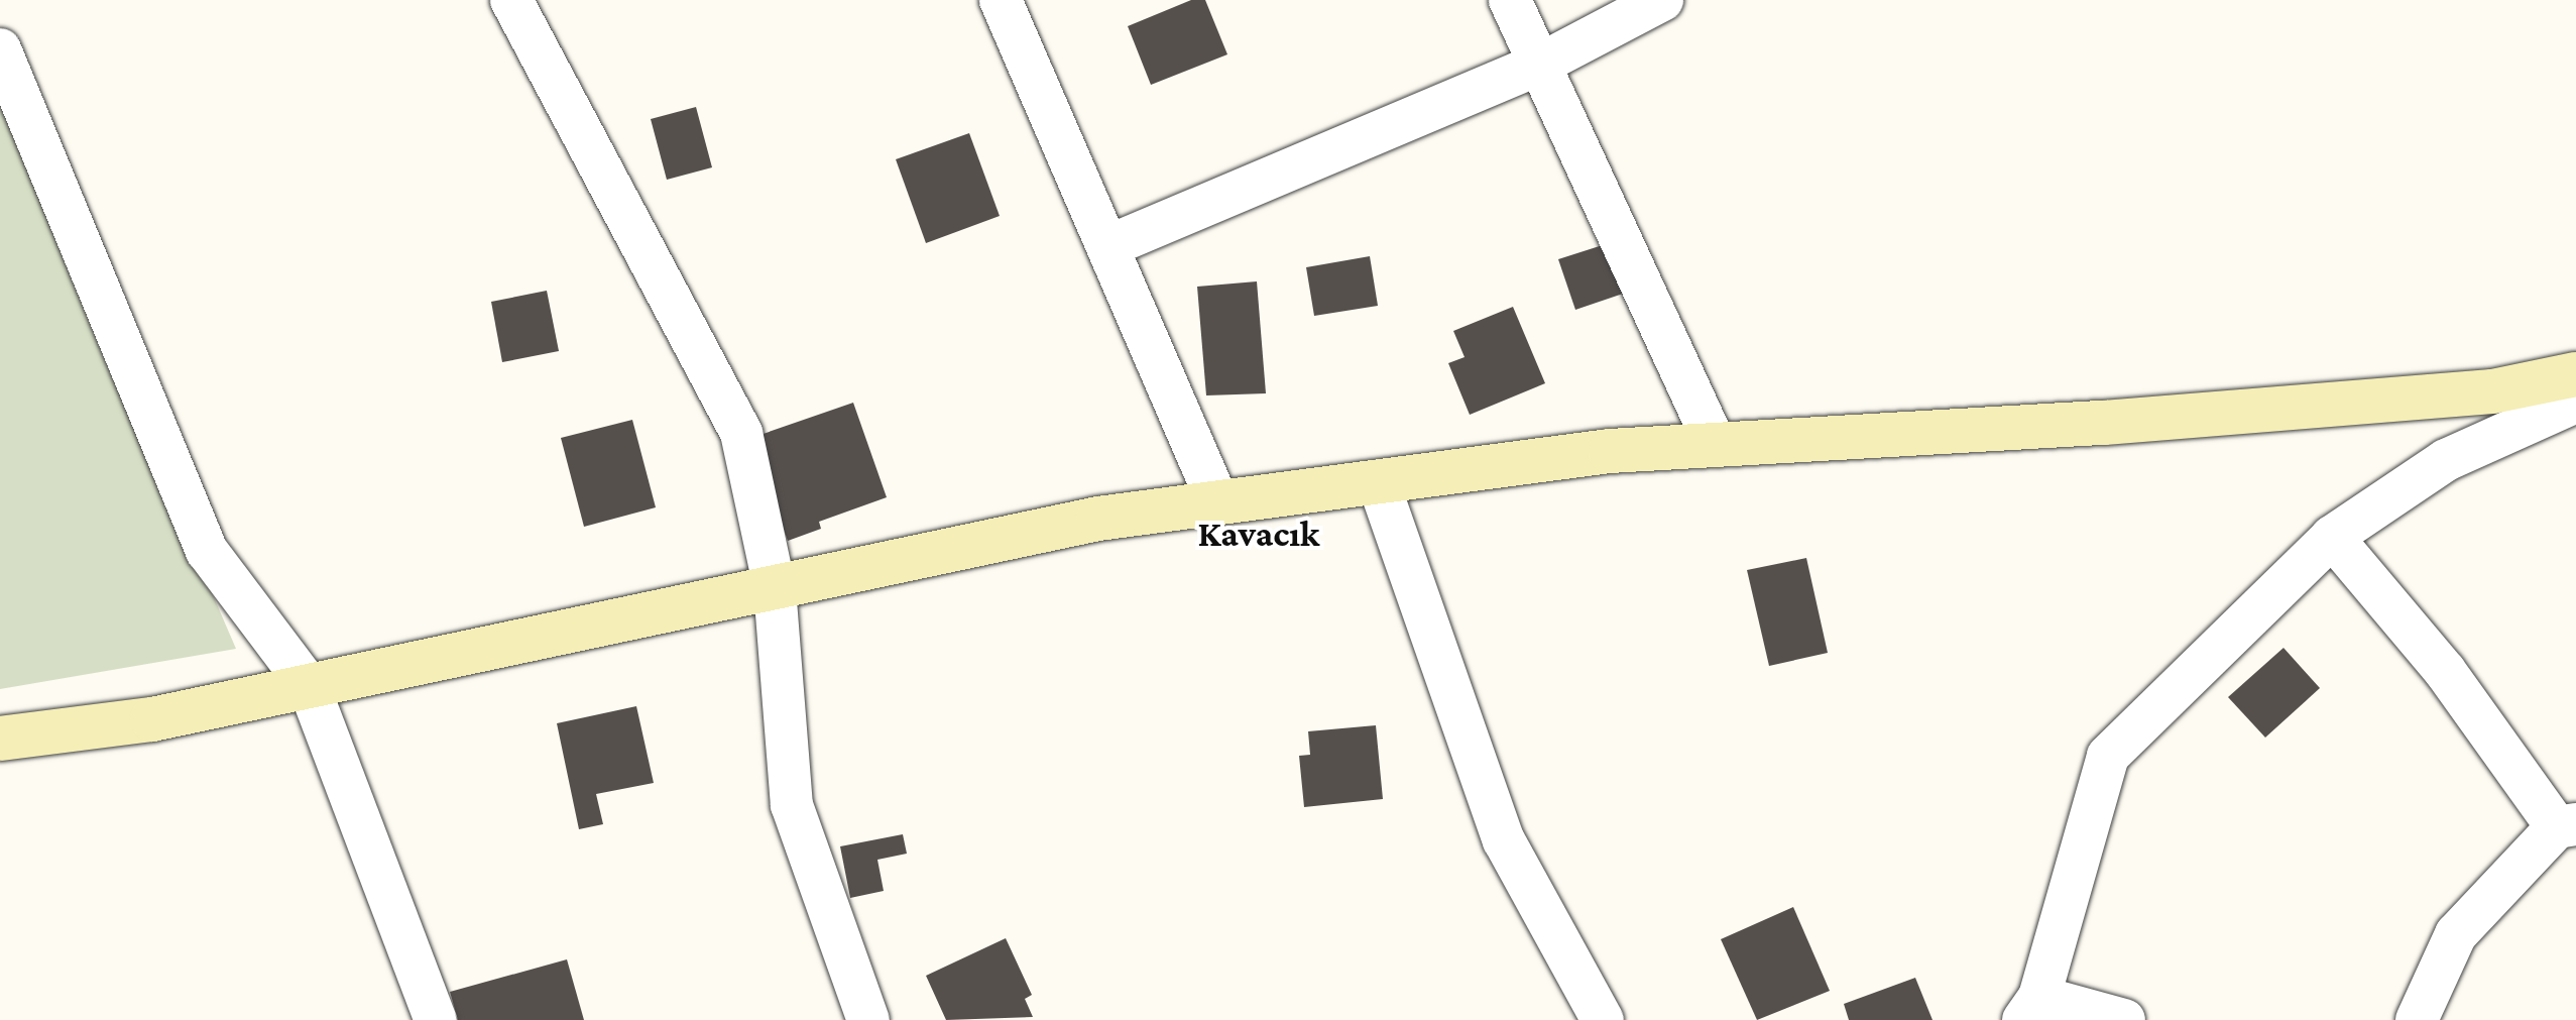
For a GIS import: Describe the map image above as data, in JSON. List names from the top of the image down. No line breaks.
{"districts":["Kavacık"]}
